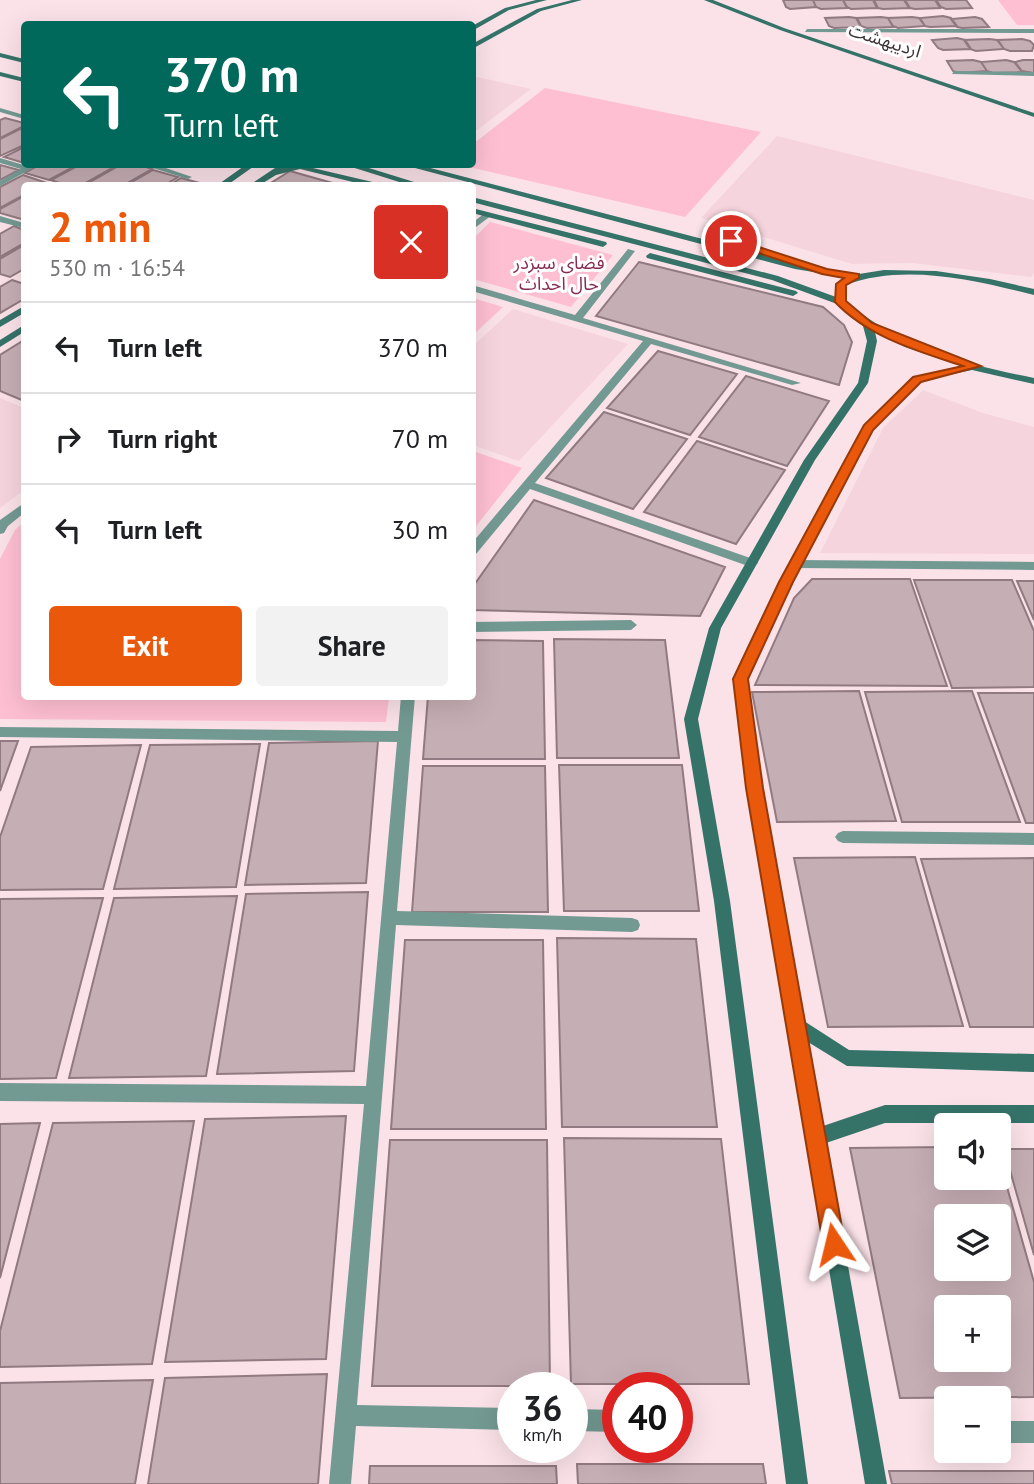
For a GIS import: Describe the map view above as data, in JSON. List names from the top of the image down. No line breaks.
{"streets":{"street":["اردیبهشت"]},"parks":["فضای سبزدر حال احداث"],"page":{"turn":["370 m","Turn left"],"heading":["2 min","530 m · 16:54"],"list":[{"name":"Turn left","value":"370 m"},{"name":"Turn right","value":"70 m"},{"name":"Turn left","value":"30 m"}],"buttons":["Exit","Share"],"map_buttons":["+","−"],"speed":"36 km/h","limit":"40"}}
